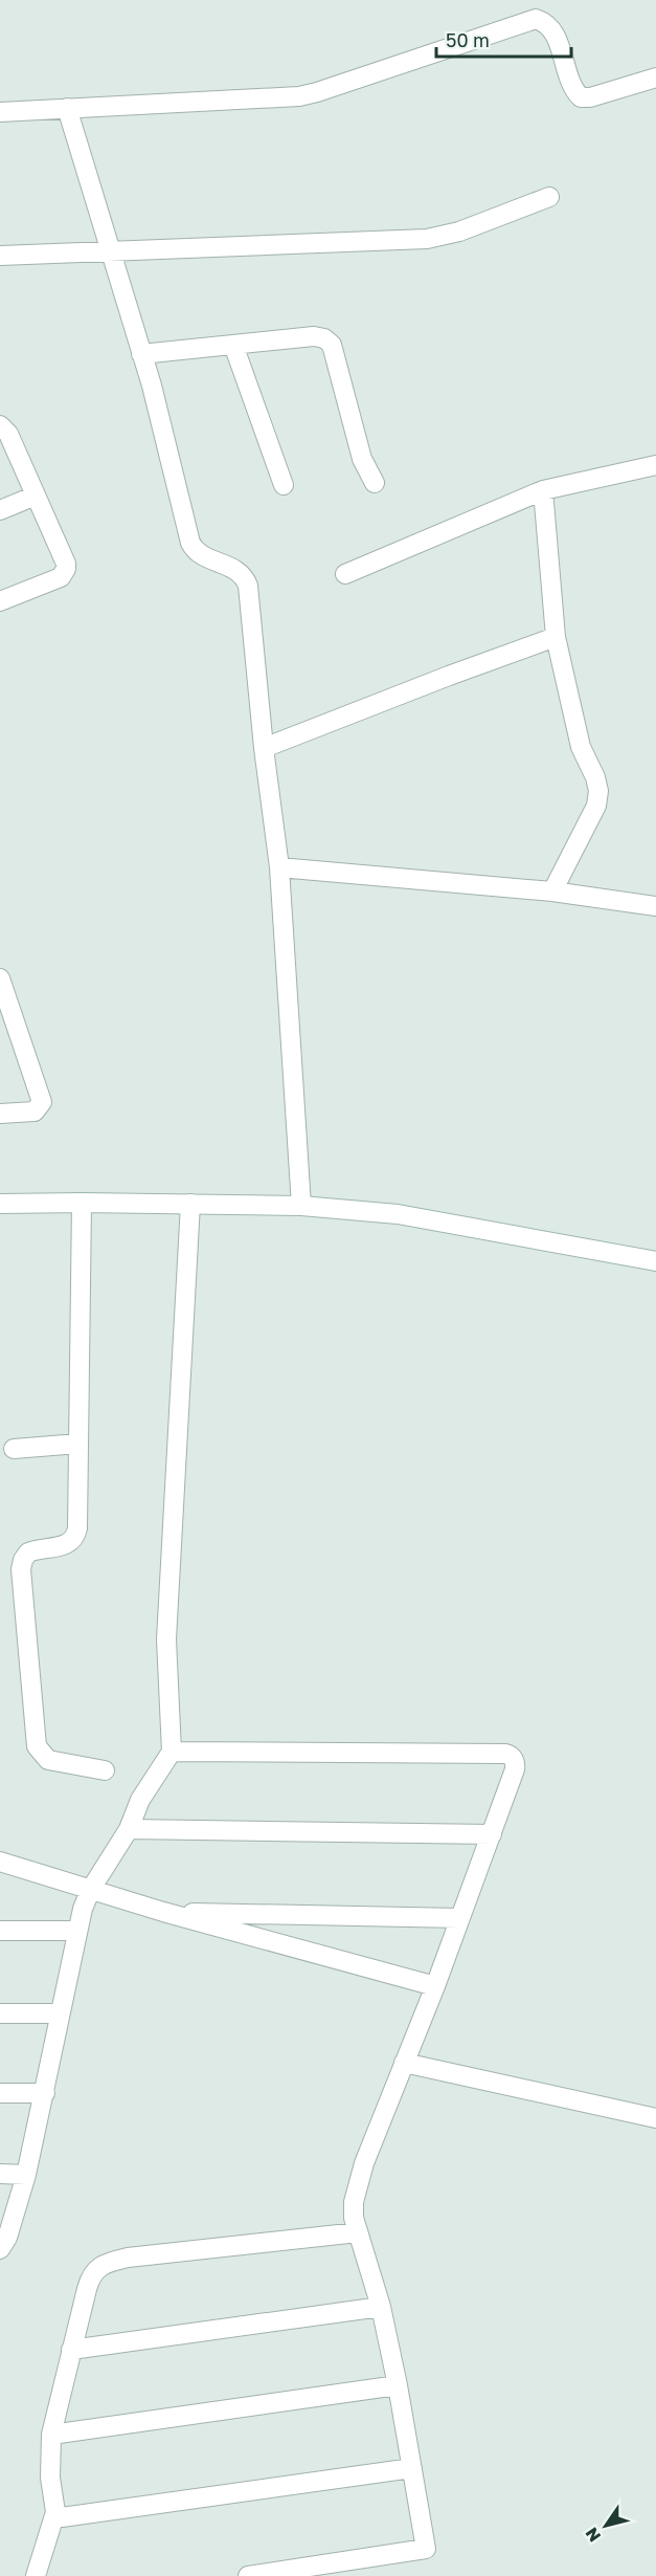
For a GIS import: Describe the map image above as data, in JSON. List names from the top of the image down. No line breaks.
{"scale_bar":"50 m","north":"bottom left"}
